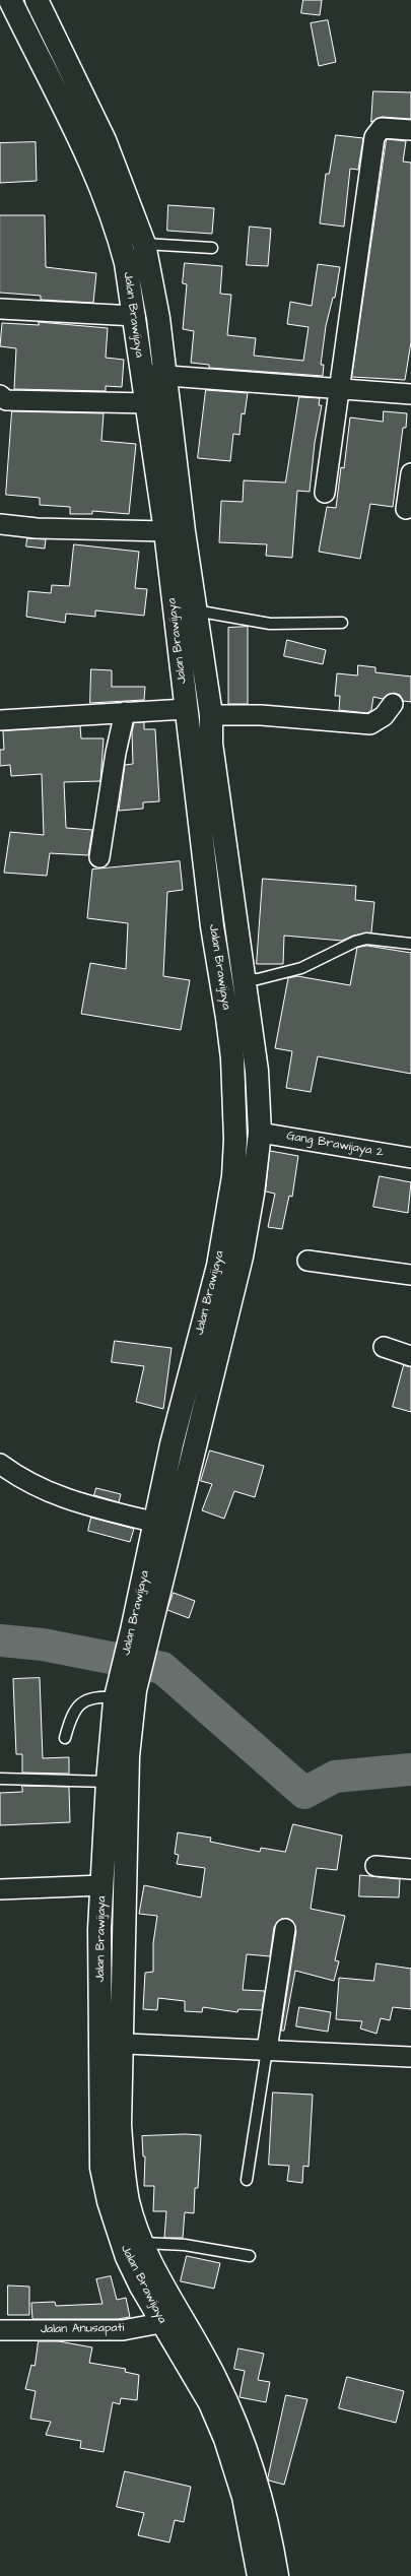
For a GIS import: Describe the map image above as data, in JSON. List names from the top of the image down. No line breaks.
{"streets":{"highway":["Jalan Brawijaya"],"street":["Gang Brawijaya 2","Jalan Anusapati"]},"crossings":[["Jalan Brawijaya","Gang Brawijaya 2"],["Jalan Brawijaya","Jalan Anusapati"]]}
